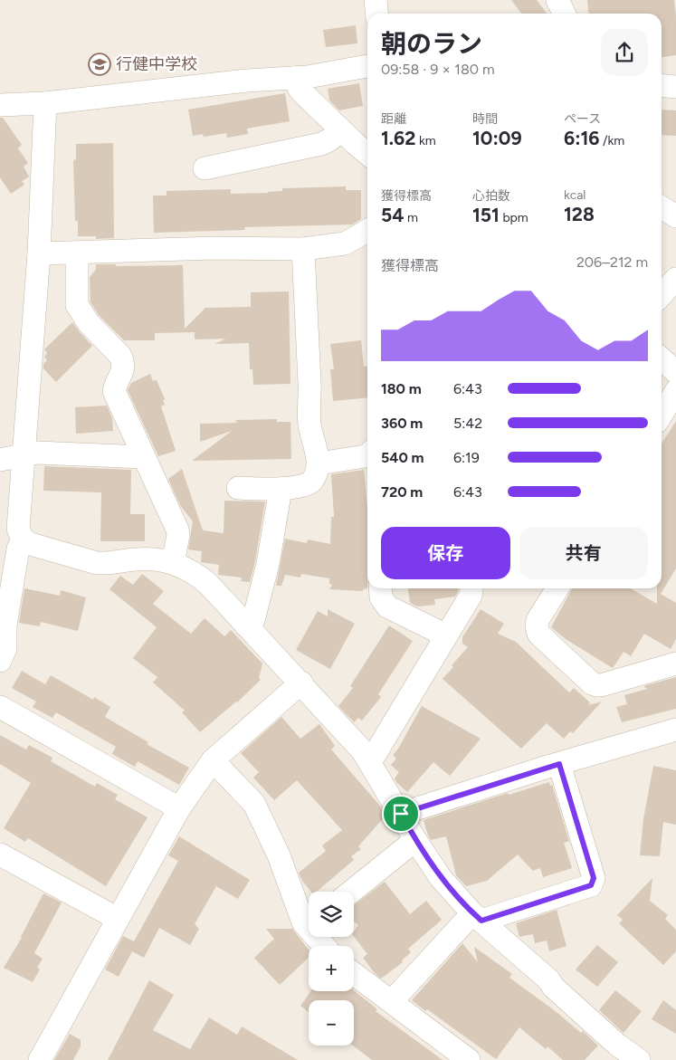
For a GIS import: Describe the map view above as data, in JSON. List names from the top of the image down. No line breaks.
{"places":{"school or university":["行健中学校"]},"page":{"heading":["朝のラン","09:58 · 9 × 180 m"],"stats":[["距離","1.62 km"],["時間","10:09"],["ペース","6:16 /km"],["獲得標高","54 m"],["心拍数","151 bpm"],["kcal","128"]],"chart":["獲得標高","206–212 m"],"list":[{"name":"180 m","note":"6:43"},{"name":"360 m","note":"5:42"},{"name":"540 m","note":"6:19"},{"name":"720 m","note":"6:43"}],"buttons":["保存","共有"],"map_buttons":["+","−"]}}
